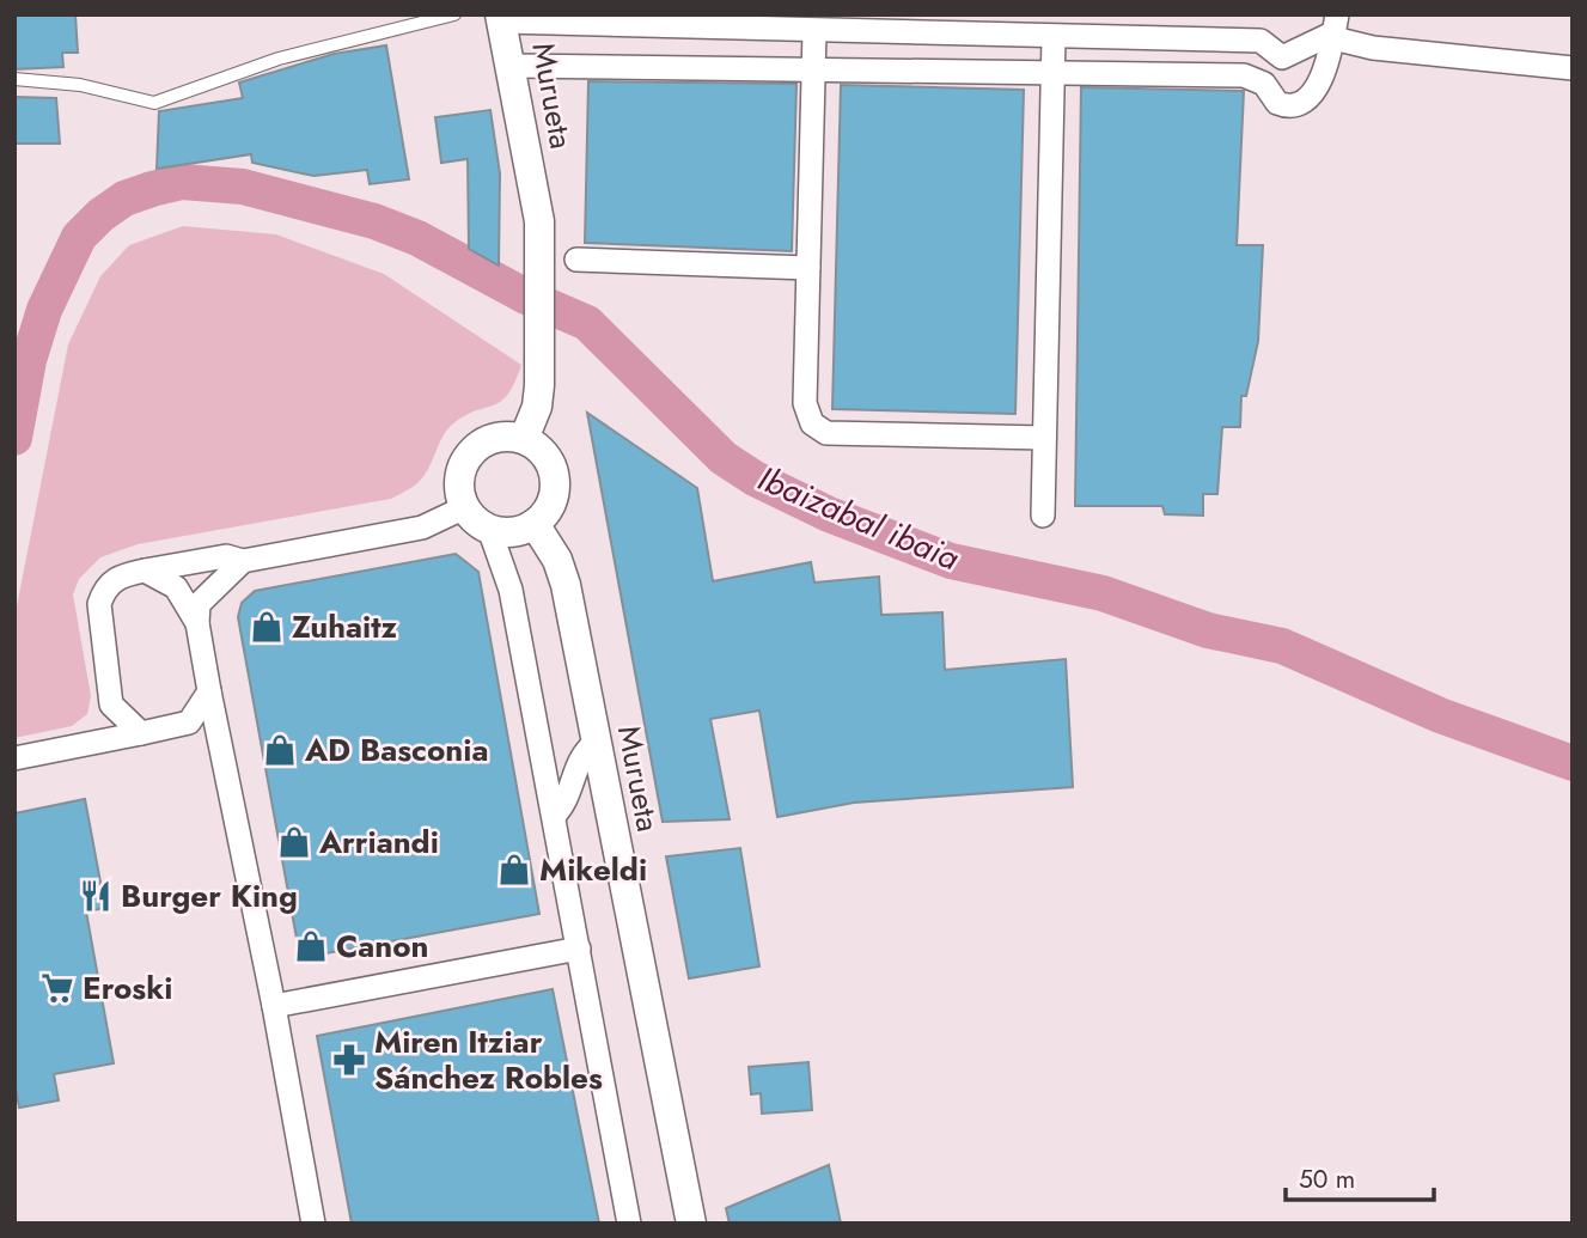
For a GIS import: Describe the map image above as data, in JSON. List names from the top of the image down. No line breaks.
{"streets":{"street":["Murueta"]},"water":["Ibaizabal ibaia"],"places":{"shop":["Zuhaitz","AD Basconia","Arriandi","Mikeldi","Canon"],"restaurant":["Burger King"],"supermarket":["Eroski"],"pharmacy":["Miren Itziar Sánchez Robles"]},"scale_bar":"50 m"}
